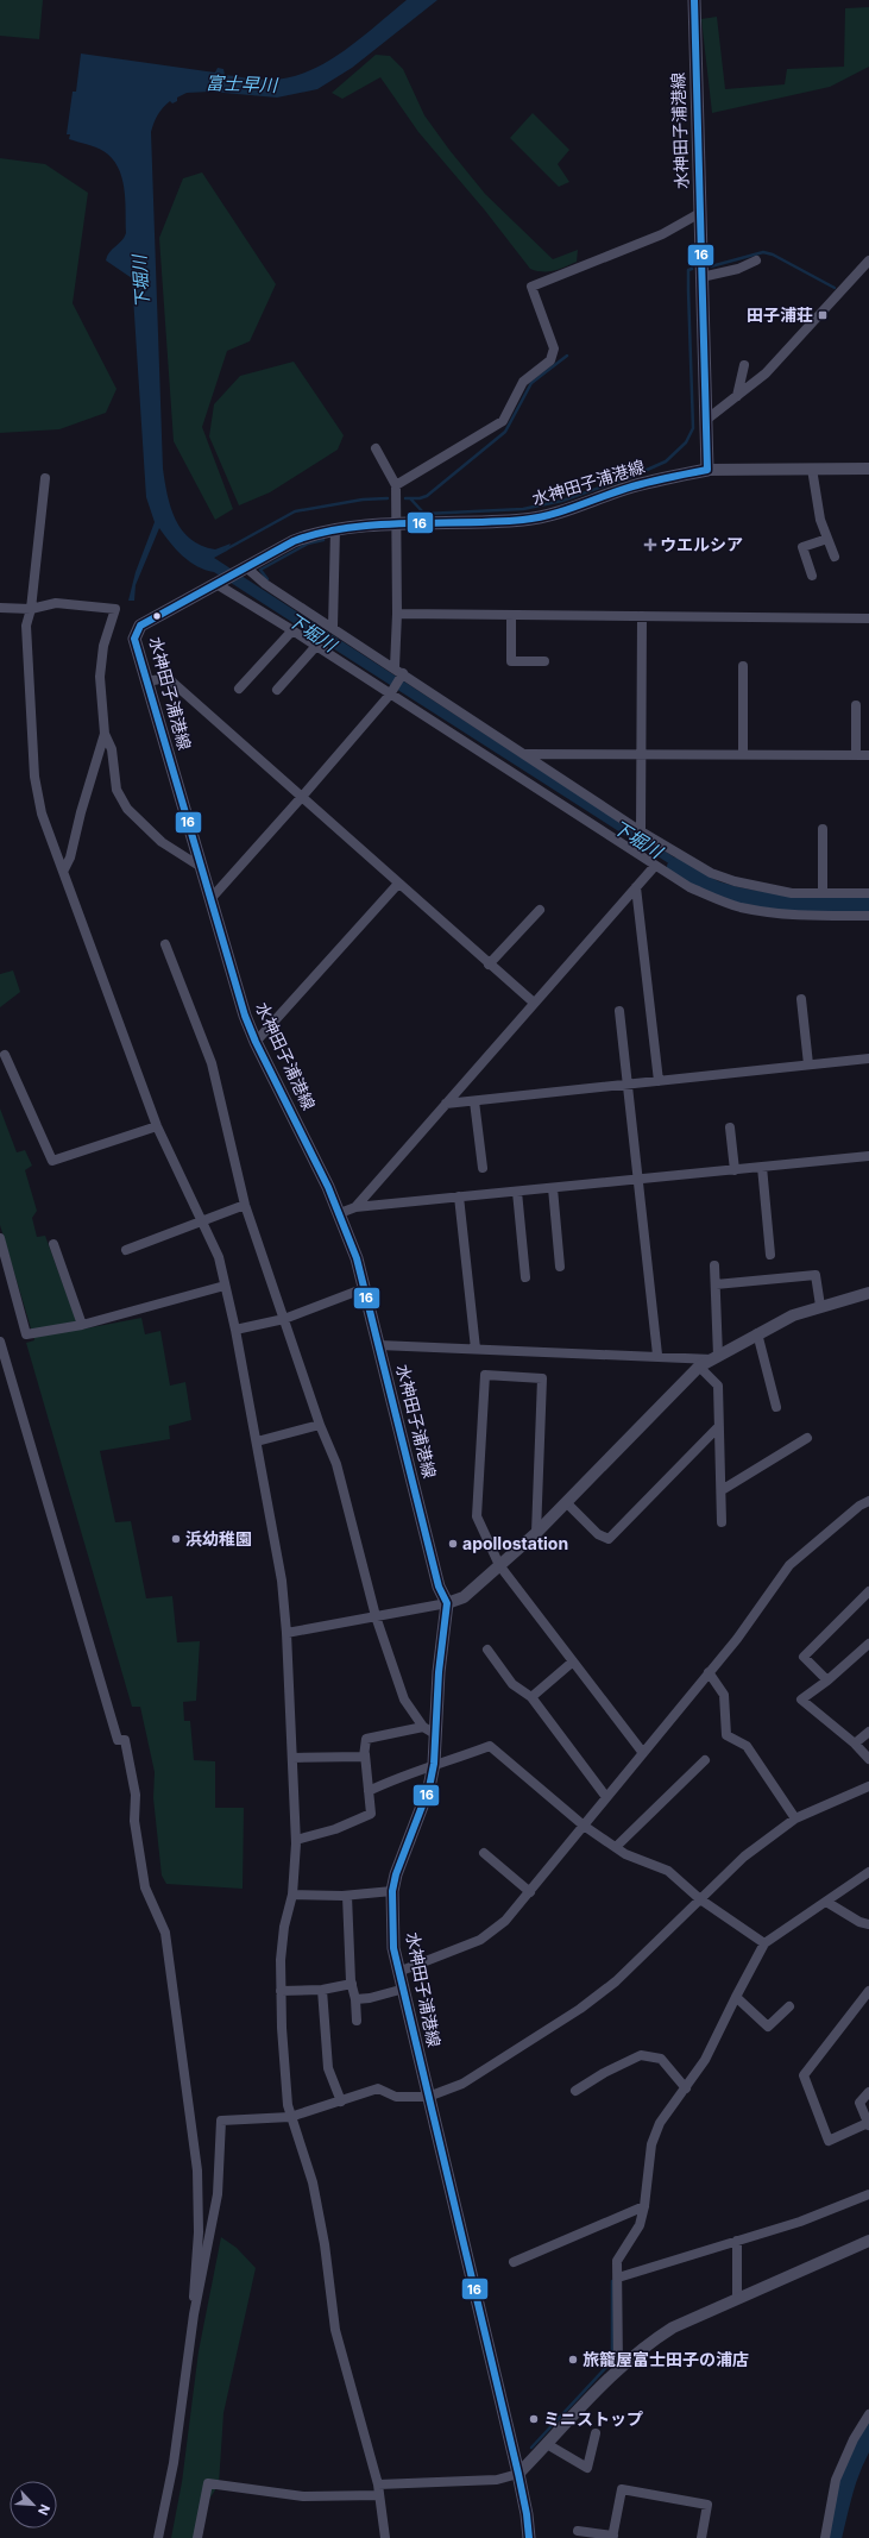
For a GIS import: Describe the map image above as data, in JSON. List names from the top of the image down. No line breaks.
{"streets":{"main road":["水神田子浦港線"]},"water":["富士早川","下堀川"],"places":{"transit":["田子浦荘"],"health":["ウエルシア"],"other":["浜幼稚園","apollostation","旅籠屋富士田子の浦店","ミニストップ"]},"lines":["transit line 16"],"north":"bottom right"}
